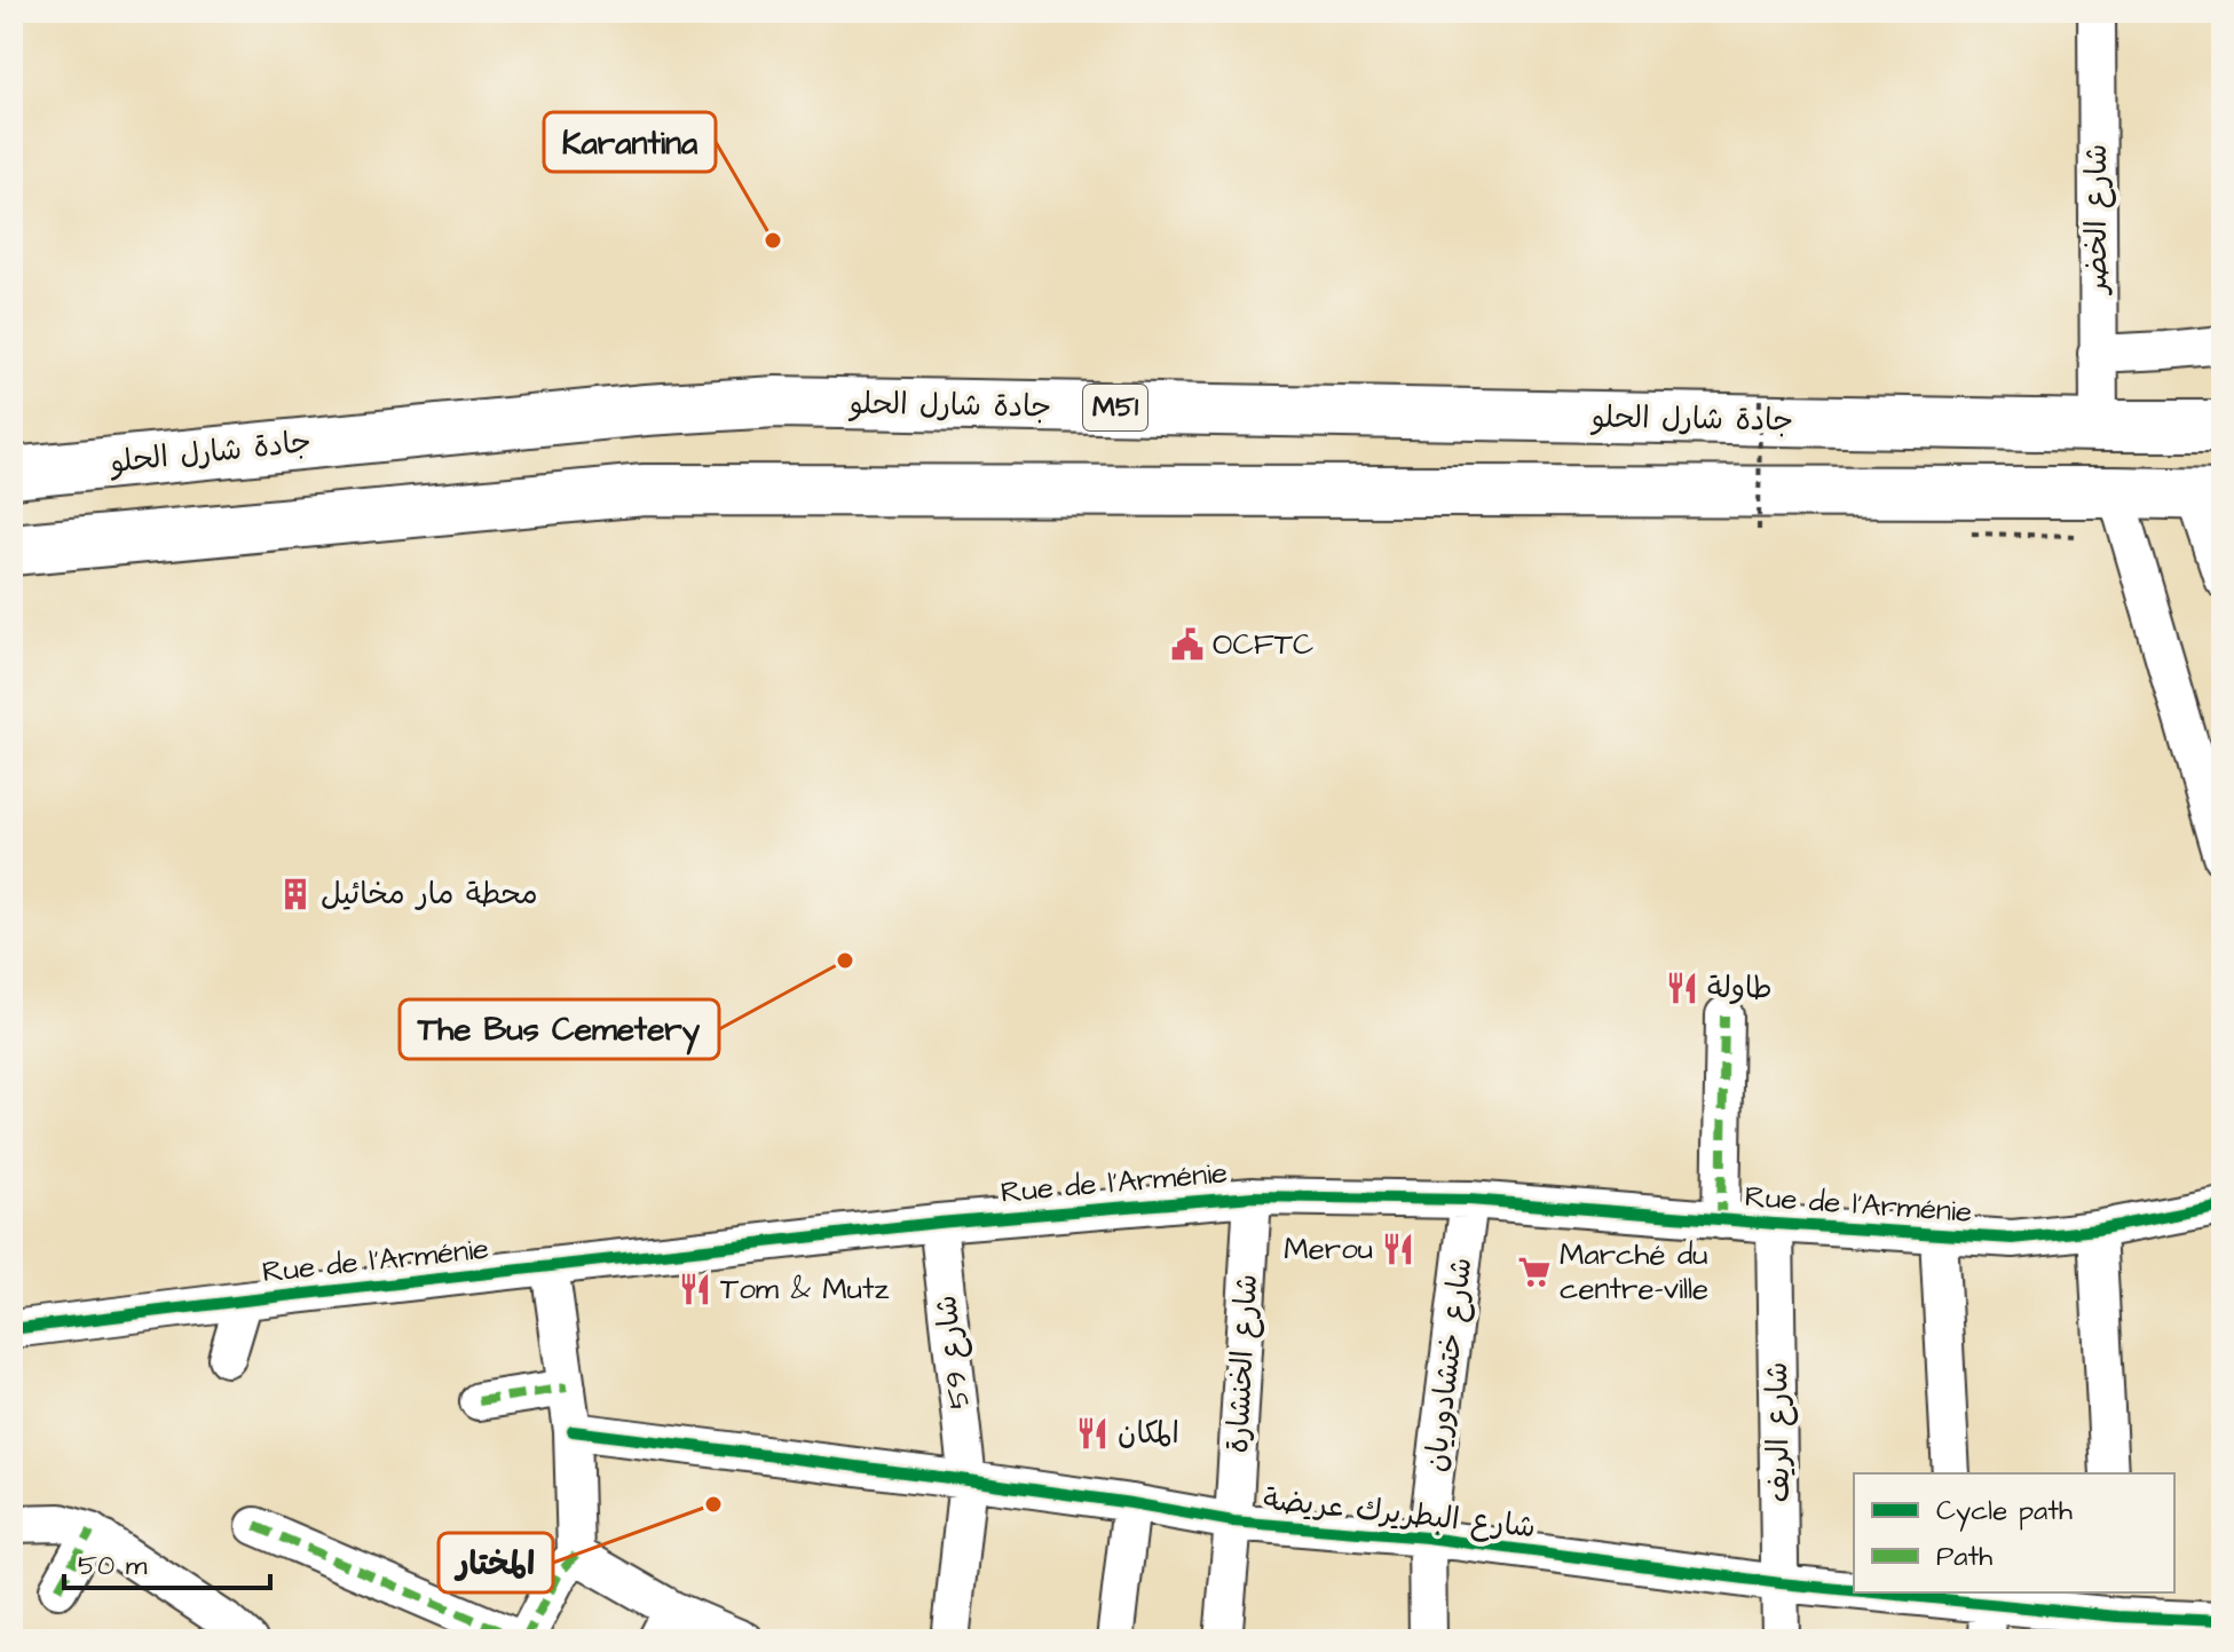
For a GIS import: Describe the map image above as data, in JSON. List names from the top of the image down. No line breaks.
{"streets":{"highway":["جادة شارل الحلو","M51"],"street":["شارع الخضر","Rue de l'Arménie","شارع 59","شارع الخنشارة","شارع ختشادوريان","شارع الريف","شارع البطريرك عريضة"]},"crossings":[["شارع الخضر","جادة شارل الحلو"],["Rue de l'Arménie","شارع 59"],["Rue de l'Arménie","شارع الخنشارة"],["Rue de l'Arménie","شارع ختشادوريان"],["Rue de l'Arménie","شارع الريف"],["شارع 59","شارع البطريرك عريضة"],["شارع الخنشارة","شارع البطريرك عريضة"],["شارع ختشادوريان","شارع البطريرك عريضة"],["شارع الريف","شارع البطريرك عريضة"]],"places":{"other":["Karantina","The Bus Cemetery","المختار"],"public building":["OCFTC"],"building":["محطة مار مخائيل"],"restaurant":["طاولة","Merou","Tom & Mutz","المكان"],"supermarket":["Marché du centre-ville"]},"legend":["Cycle path","Path"],"scale_bar":"50 m"}
